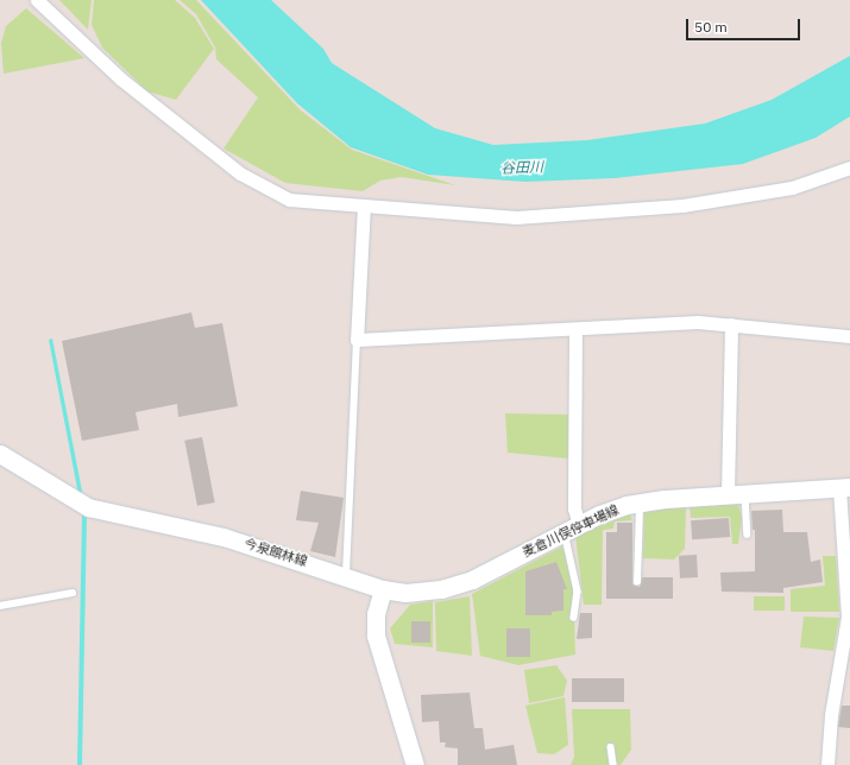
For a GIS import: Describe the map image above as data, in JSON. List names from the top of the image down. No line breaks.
{"streets":{"main road":["麦倉川俣停車場線","今泉館林線"]},"crossings":[["麦倉川俣停車場線","今泉館林線"]],"water":["谷田川"],"scale_bar":"50 m"}
